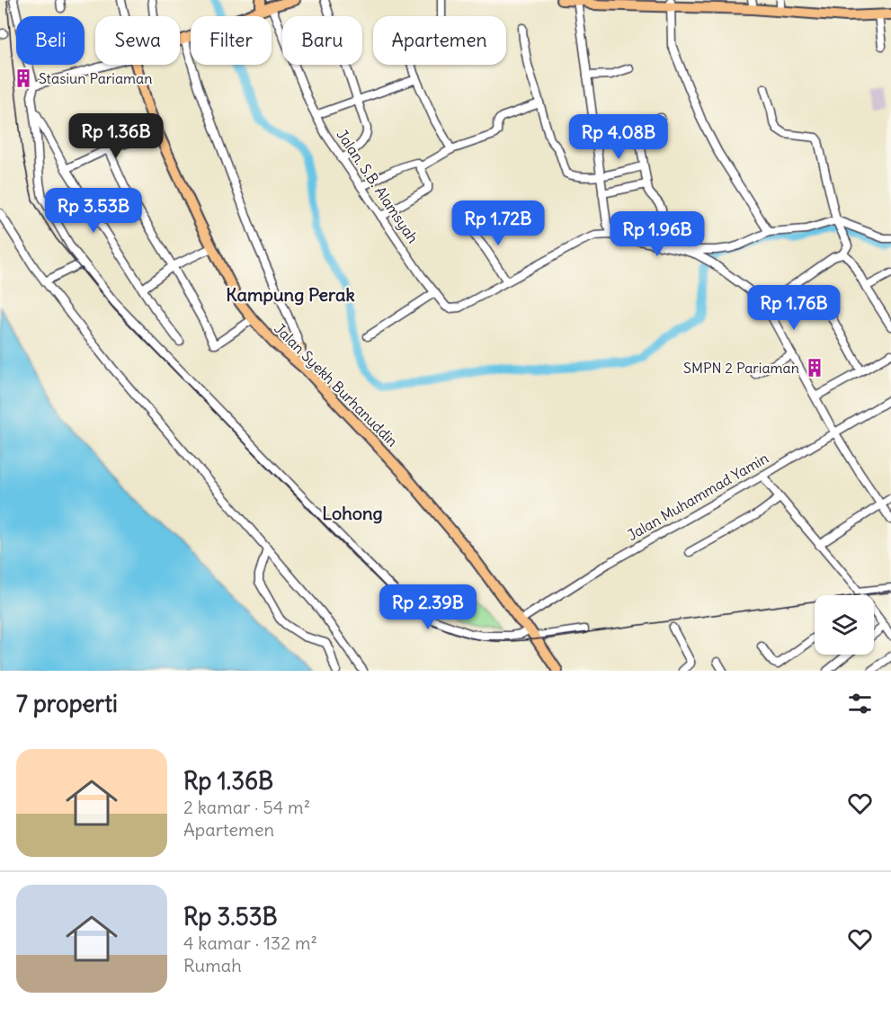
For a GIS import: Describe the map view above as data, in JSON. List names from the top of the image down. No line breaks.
{"streets":{"main road":["Jalan Syekh Burhanuddin"],"street":["Jalan. S.B. Alamsyah","Jalan Muhammad Yamin"]},"crossings":[["Jalan Syekh Burhanuddin","Jalan Muhammad Yamin"]],"districts":["Kampung Perak","Lohong"],"places":{"building":["Stasiun Pariaman","SMPN 2 Pariaman"]},"page":{"chip":["Beli","Sewa","Filter","Baru","Apartemen"],"price":["Rp 1.36B","Rp 4.08B","Rp 3.53B","Rp 1.72B","Rp 1.96B","Rp 1.76B","Rp 2.39B"],"heading":"7 properti","list":[{"name":"Rp 1.36B","note":"2 kamar · 54 m² · Apartemen"},{"name":"Rp 3.53B","note":"4 kamar · 132 m² · Rumah"}]}}
